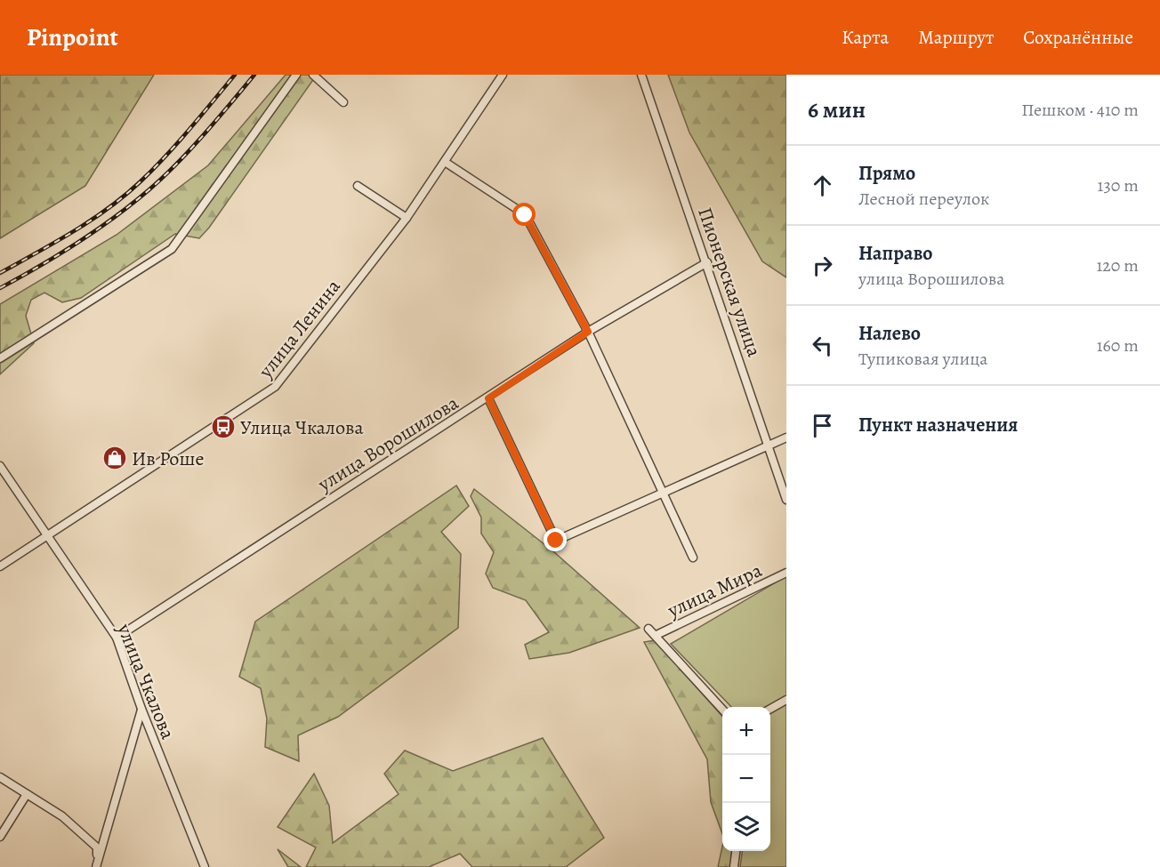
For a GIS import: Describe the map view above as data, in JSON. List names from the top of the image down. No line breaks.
{"streets":{"street":["Пионерская улица","улица Ленина","улица Ворошилова","улица Мира","улица Чкалова"]},"crossings":[["Пионерская улица","улица Ворошилова"],["улица Ленина","улица Чкалова"],["улица Ворошилова","улица Чкалова"]],"places":{"bus stop":["Улица Чкалова"],"shop":["Ив Роше"]},"page":{"header":"Pinpoint","nav":["Карта","Маршрут","Сохранённые"],"heading":["6 мин","Пешком · 410 m"],"list":[["Прямо","Лесной переулок","130 m"],["Направо","улица Ворошилова","120 m"],["Налево","Тупиковая улица","160 m"],"Пункт назначения"],"map_buttons":["+","−"]}}
